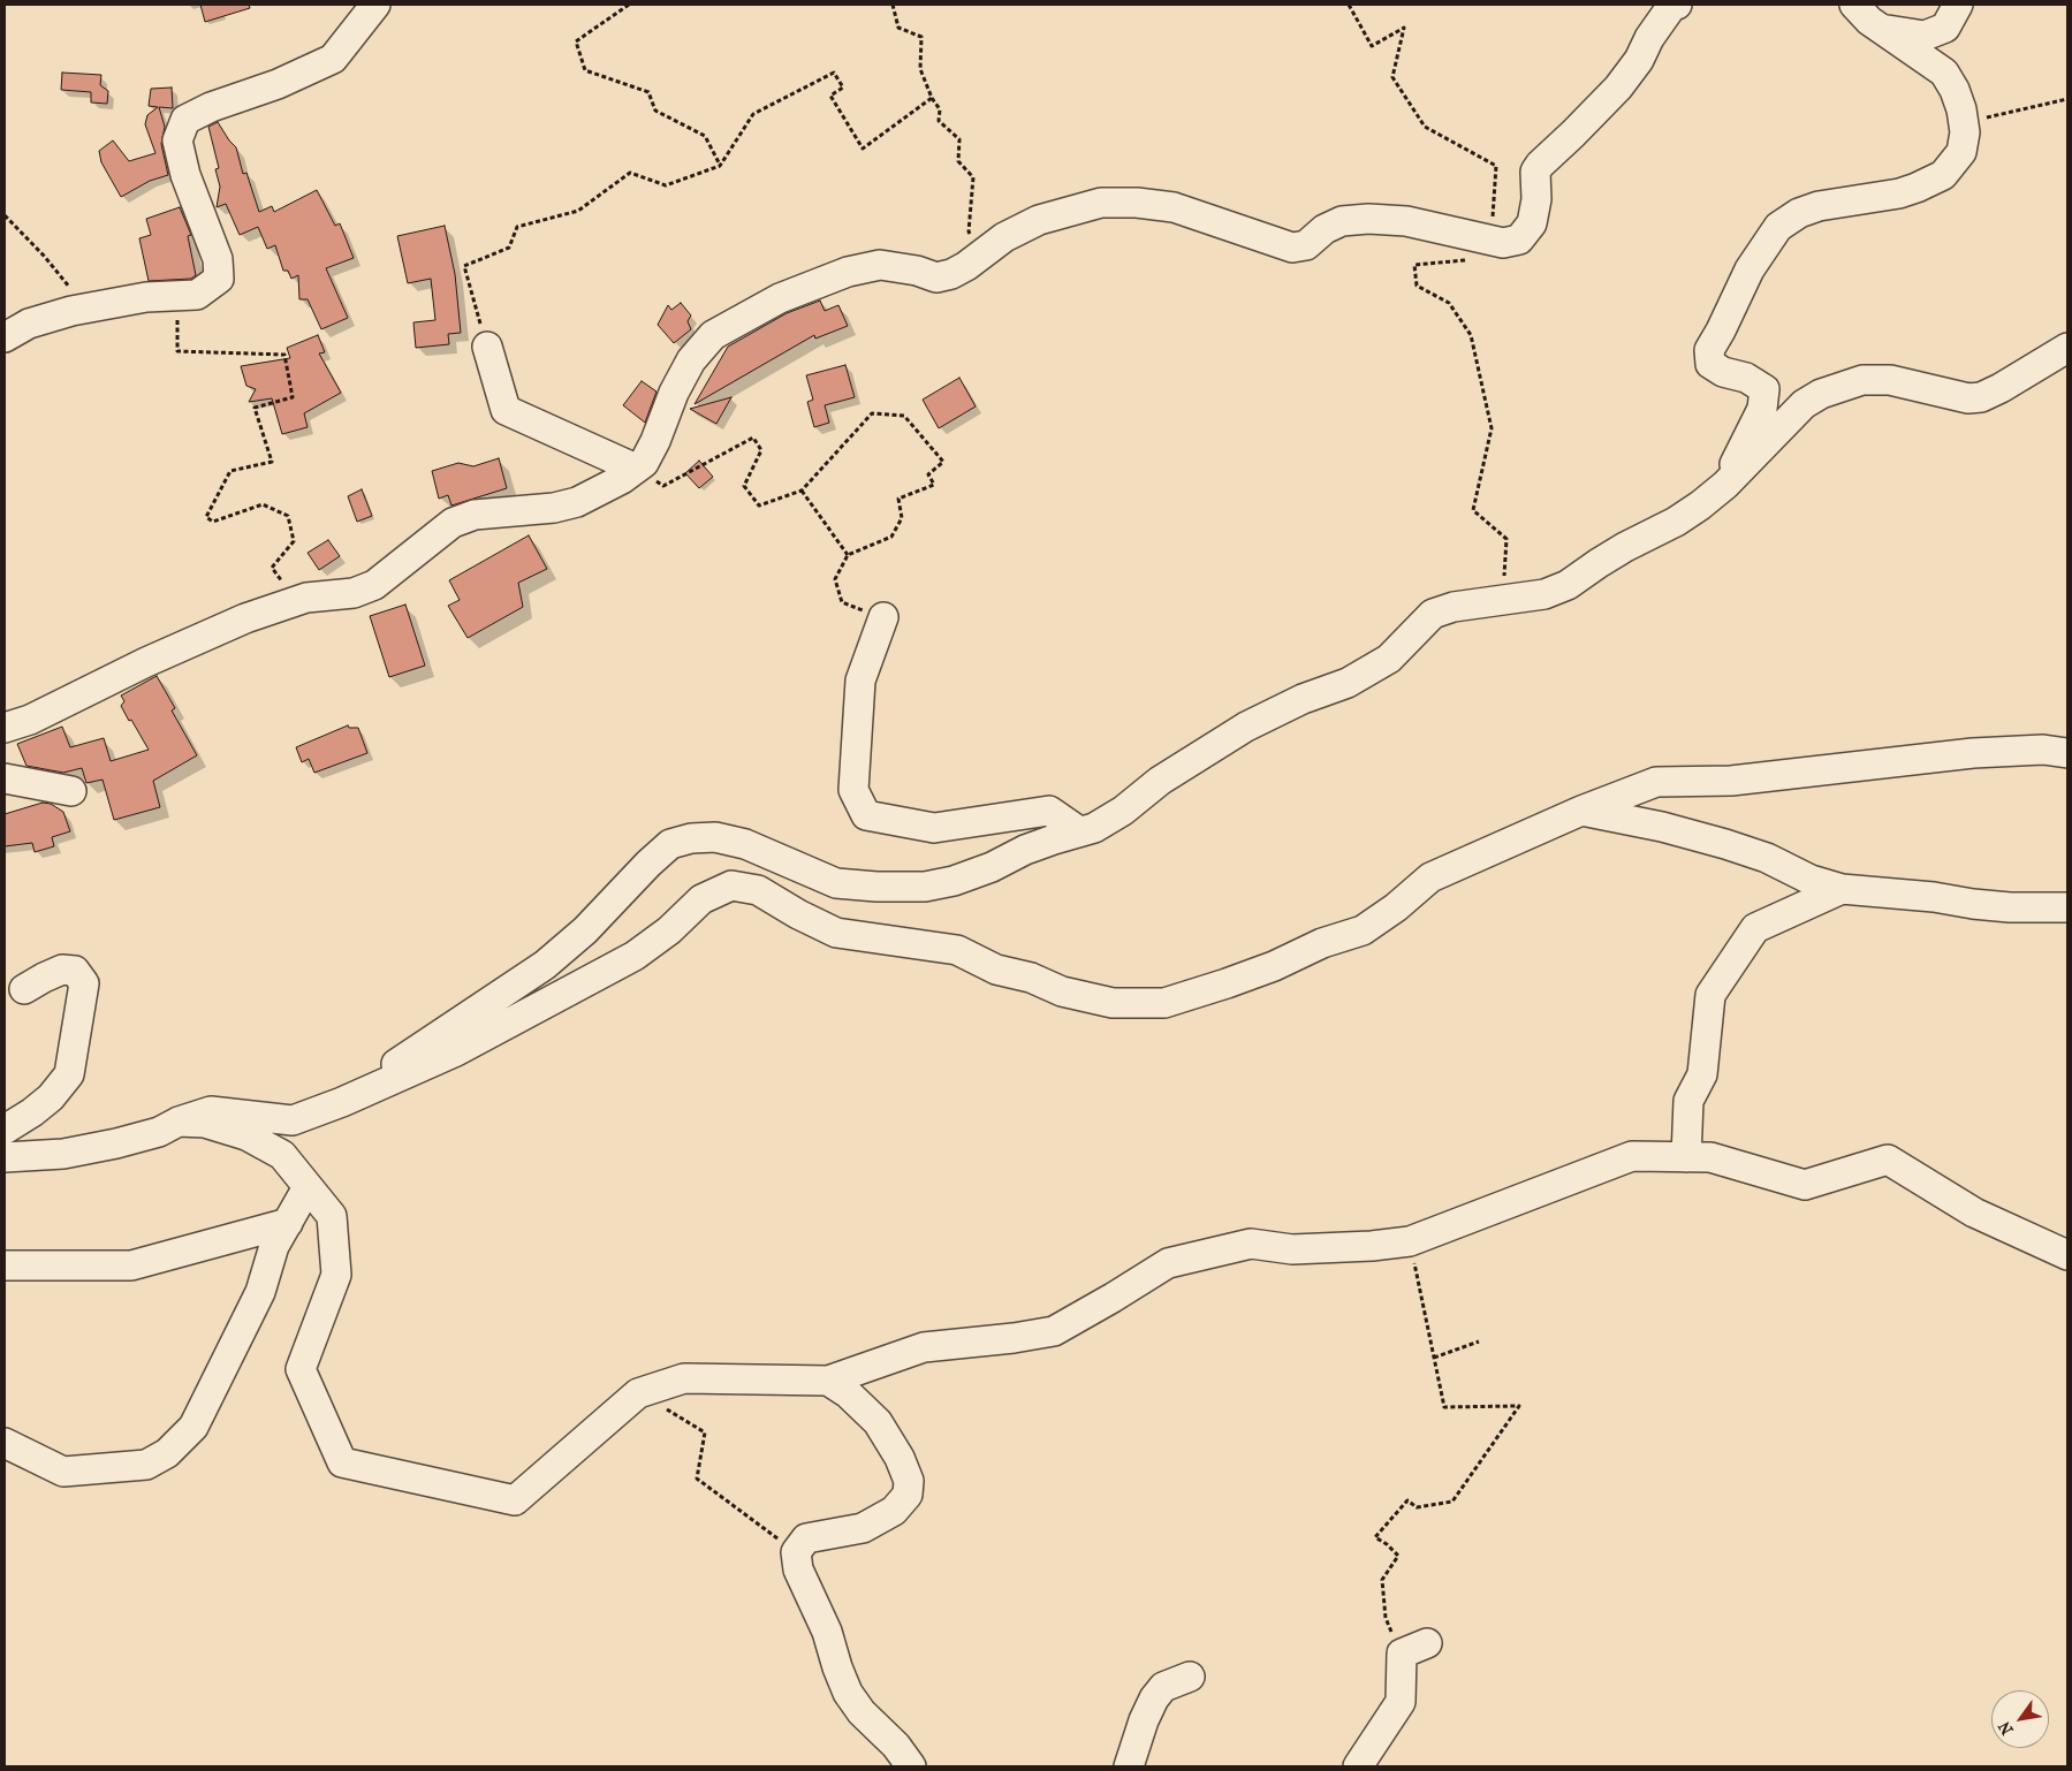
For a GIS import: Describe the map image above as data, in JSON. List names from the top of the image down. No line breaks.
{"north":"bottom left"}
